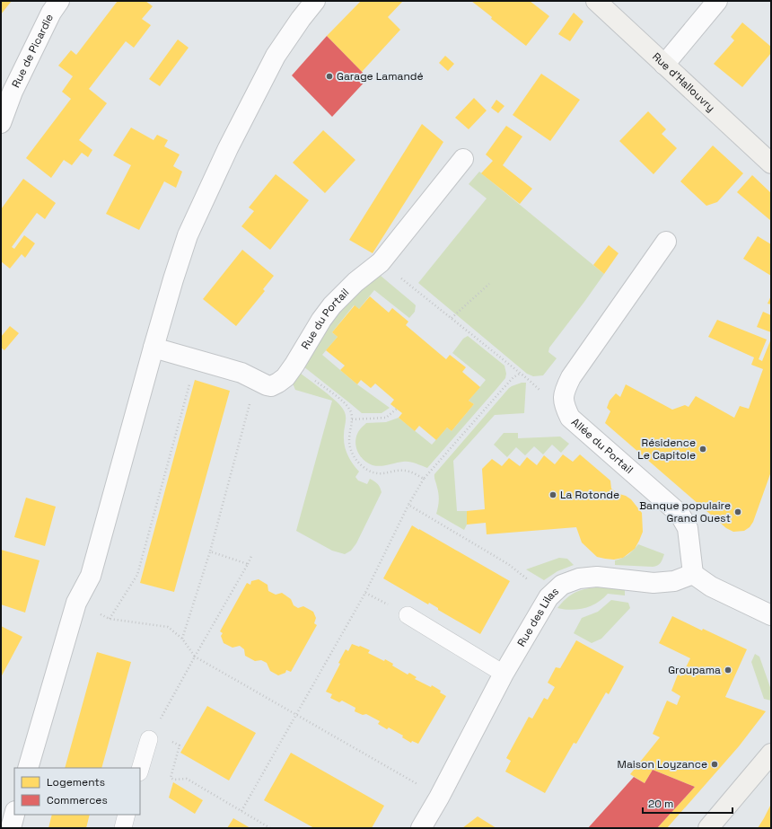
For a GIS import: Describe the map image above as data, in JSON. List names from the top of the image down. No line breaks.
{"streets":{"main road":["Rue d'Hallouvry"],"street":["Rue de Picardie","Rue du Portail","Allée du Portail","Rue des Lilas"]},"crossings":[["Allée du Portail","Rue des Lilas"]],"places":["Garage Lamandé","Résidence Le Capitole","La Rotonde","Banque populaire Grand Ouest","Groupama","Maison Loyzance"],"legend":["Logements","Commerces"],"scale_bar":"20 m"}
